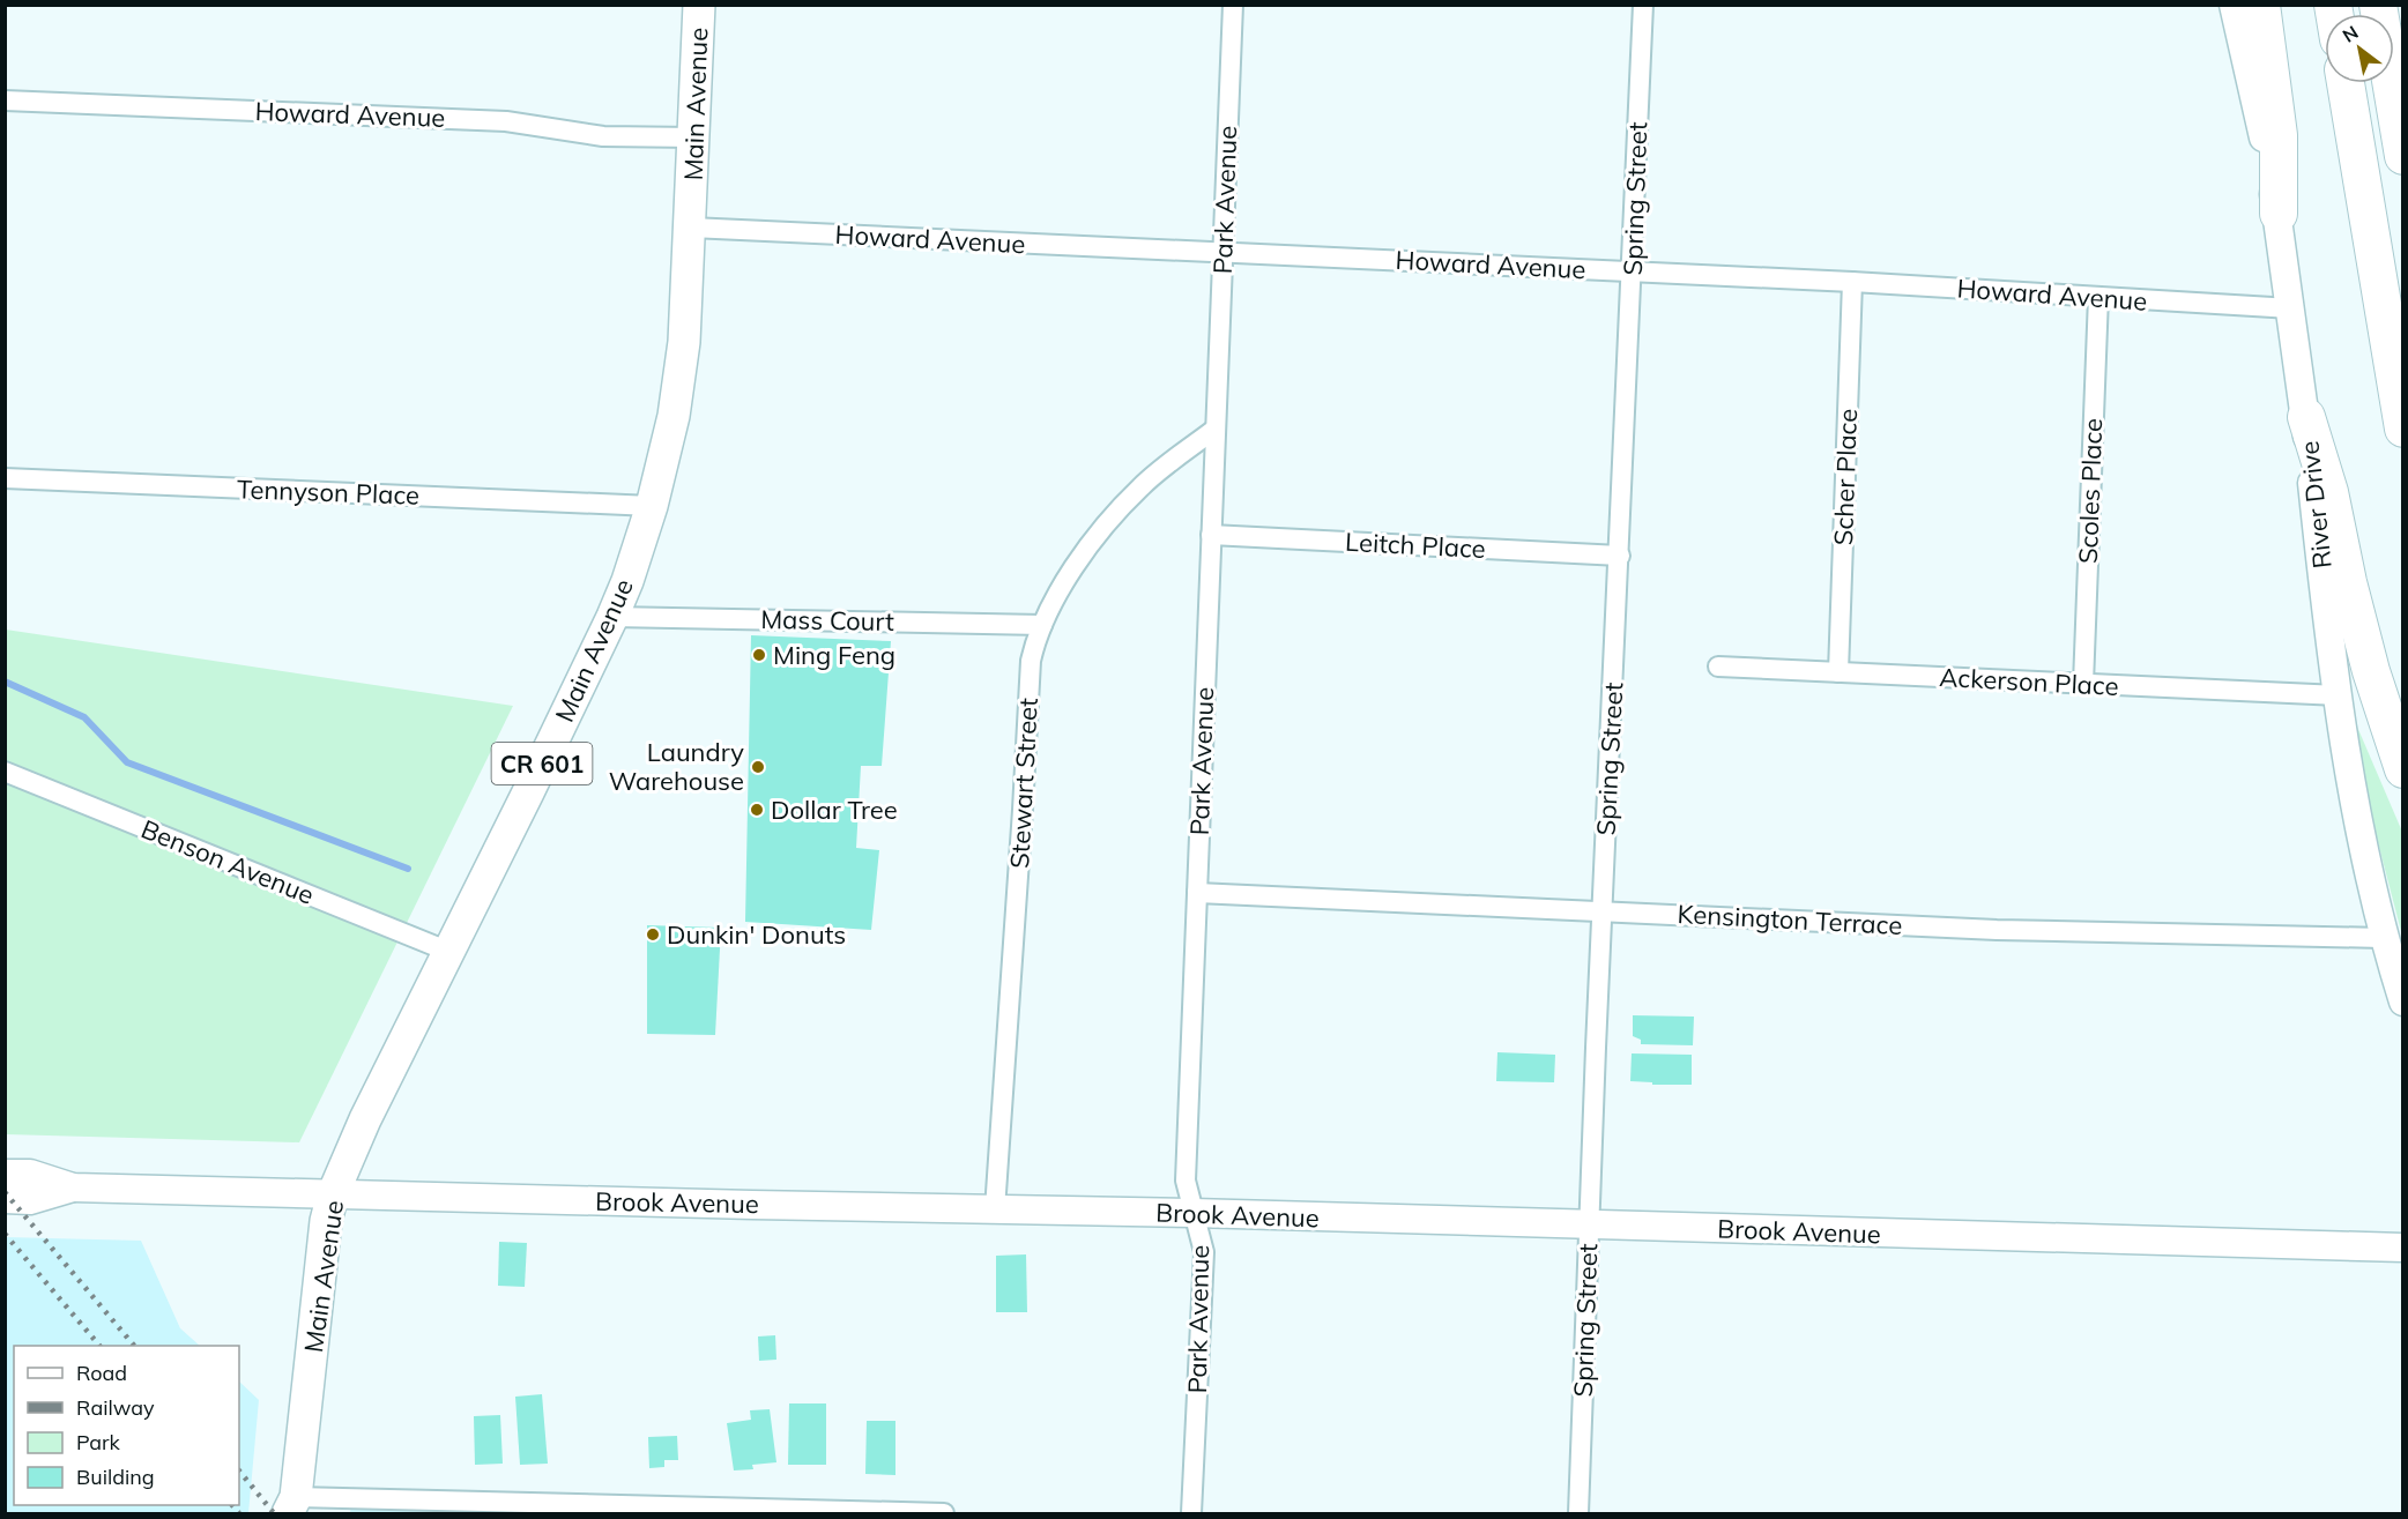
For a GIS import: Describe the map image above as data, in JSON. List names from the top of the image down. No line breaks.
{"streets":{"main road":["Main Avenue","River Drive","CR 601","Brook Avenue"],"street":["Howard Avenue","Spring Street","Park Avenue","Scher Place","Scoles Place","Tennyson Place","Leitch Place","Mass Court","Ackerson Place","Stewart Street","Benson Avenue","Kensington Terrace"]},"crossings":[["Main Avenue","Howard Avenue"],["Main Avenue","Tennyson Place"],["Main Avenue","Mass Court"],["Main Avenue","Benson Avenue"],["Main Avenue","Brook Avenue"],["Howard Avenue","Spring Street"],["Howard Avenue","Park Avenue"],["Howard Avenue","Scher Place"],["Howard Avenue","Scoles Place"],["Howard Avenue","River Drive"],["Spring Street","Leitch Place"],["Spring Street","Kensington Terrace"],["Spring Street","Brook Avenue"],["Park Avenue","Leitch Place"],["Park Avenue","Stewart Street"],["Park Avenue","Kensington Terrace"],["Park Avenue","Brook Avenue"],["Scher Place","Ackerson Place"],["Scoles Place","Ackerson Place"],["River Drive","Ackerson Place"],["River Drive","Kensington Terrace"],["Mass Court","Stewart Street"],["Stewart Street","Brook Avenue"]],"places":["Ming Feng","Laundry Warehouse","Dollar Tree","Dunkin' Donuts"],"legend":["Road","Railway","Park","Building"],"north":"top left"}
